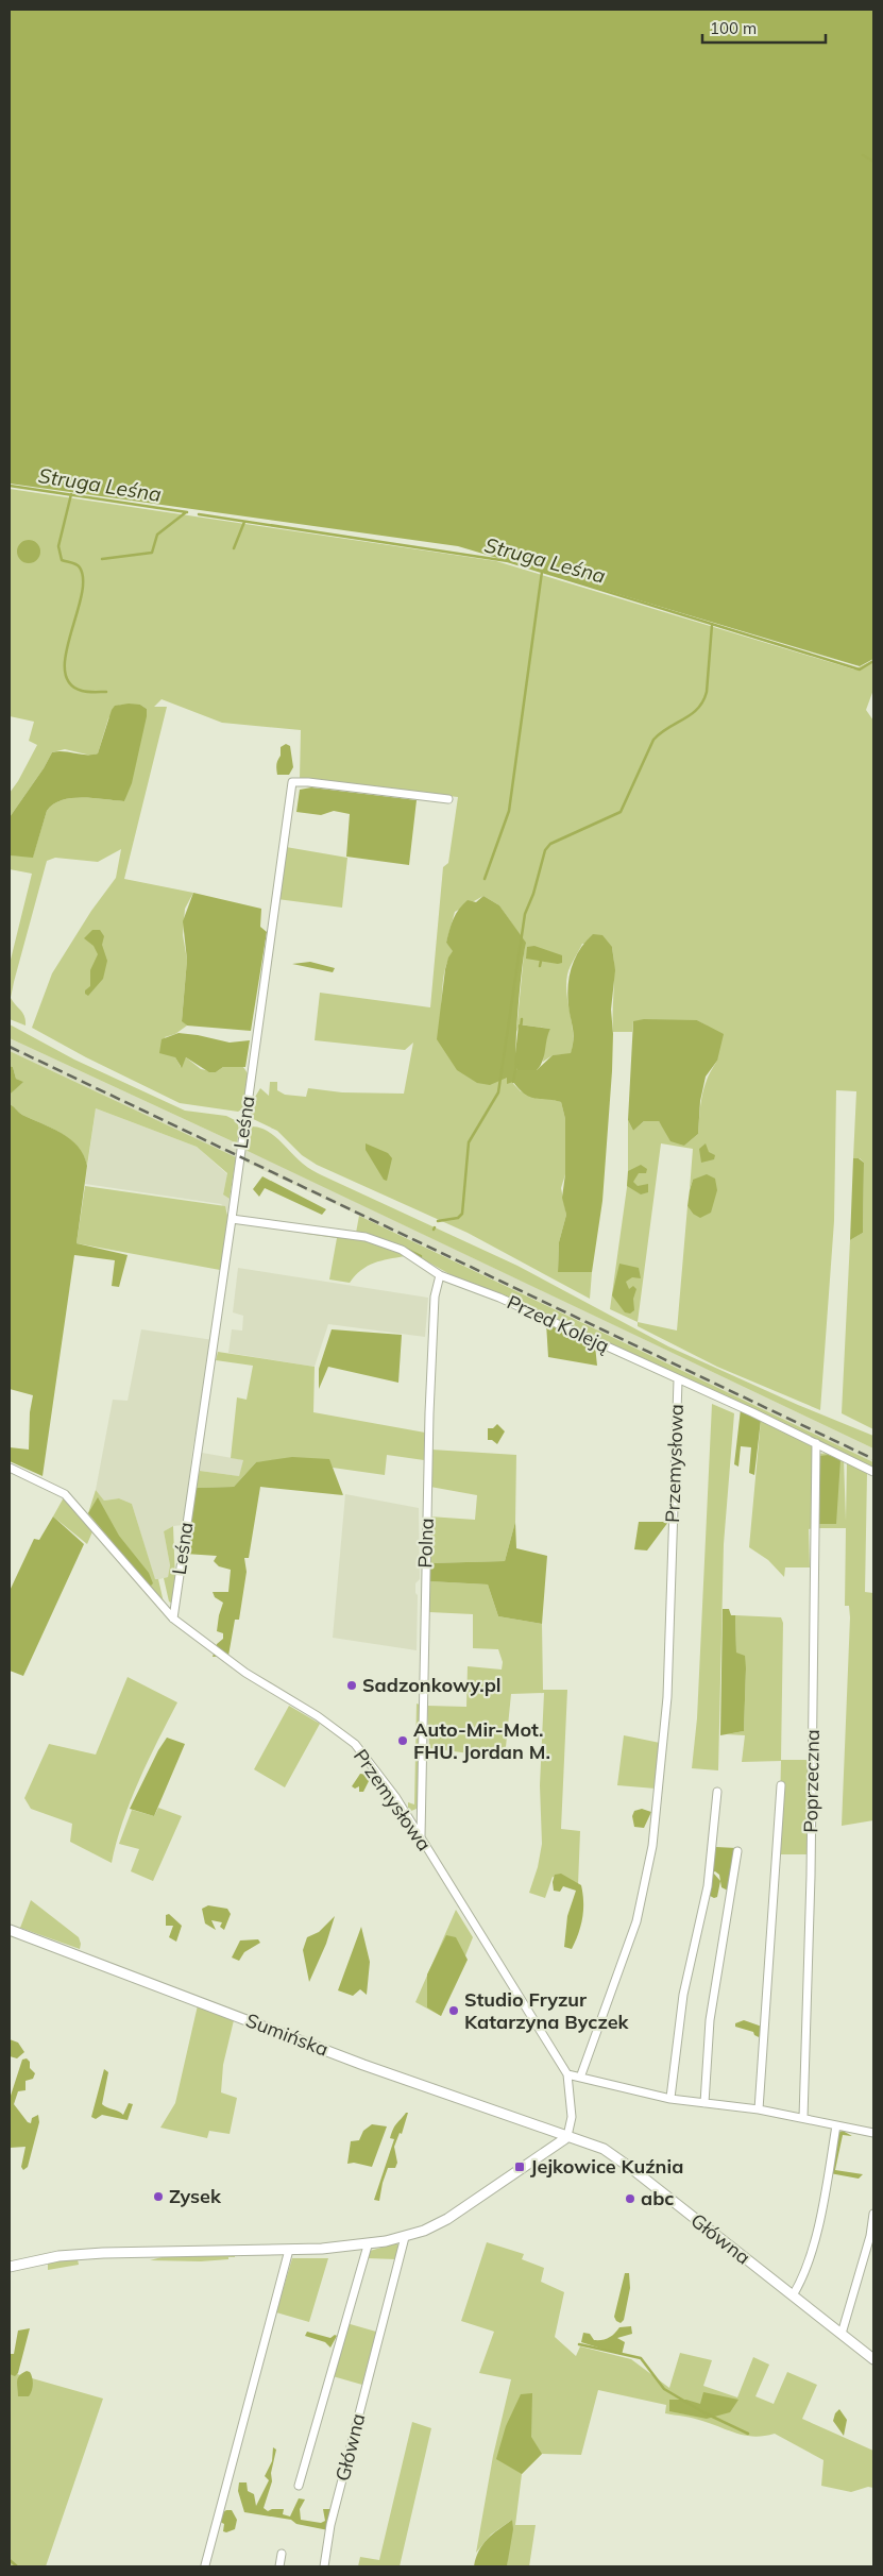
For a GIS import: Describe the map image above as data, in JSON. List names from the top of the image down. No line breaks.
{"streets":{"street":["Leśna","Przed Koleją","Przemysłowa","Polna","Poprzeczna","Sumińska","Główna"]},"crossings":[["Leśna","Przed Koleją"],["Leśna","Przemysłowa"],["Przed Koleją","Przemysłowa"],["Przed Koleją","Polna"],["Przed Koleją","Poprzeczna"],["Przemysłowa","Polna"],["Przemysłowa","Sumińska"],["Przemysłowa","Główna"],["Sumińska","Główna"]],"water":["Struga Leśna"],"places":{"other":["Sadzonkowy.pl","Auto-Mir-Mot. FHU. Jordan M.","Studio Fryzur Katarzyna Byczek","Zysek","abc"],"transit":["Jejkowice Kuźnia"]},"scale_bar":"100 m"}
